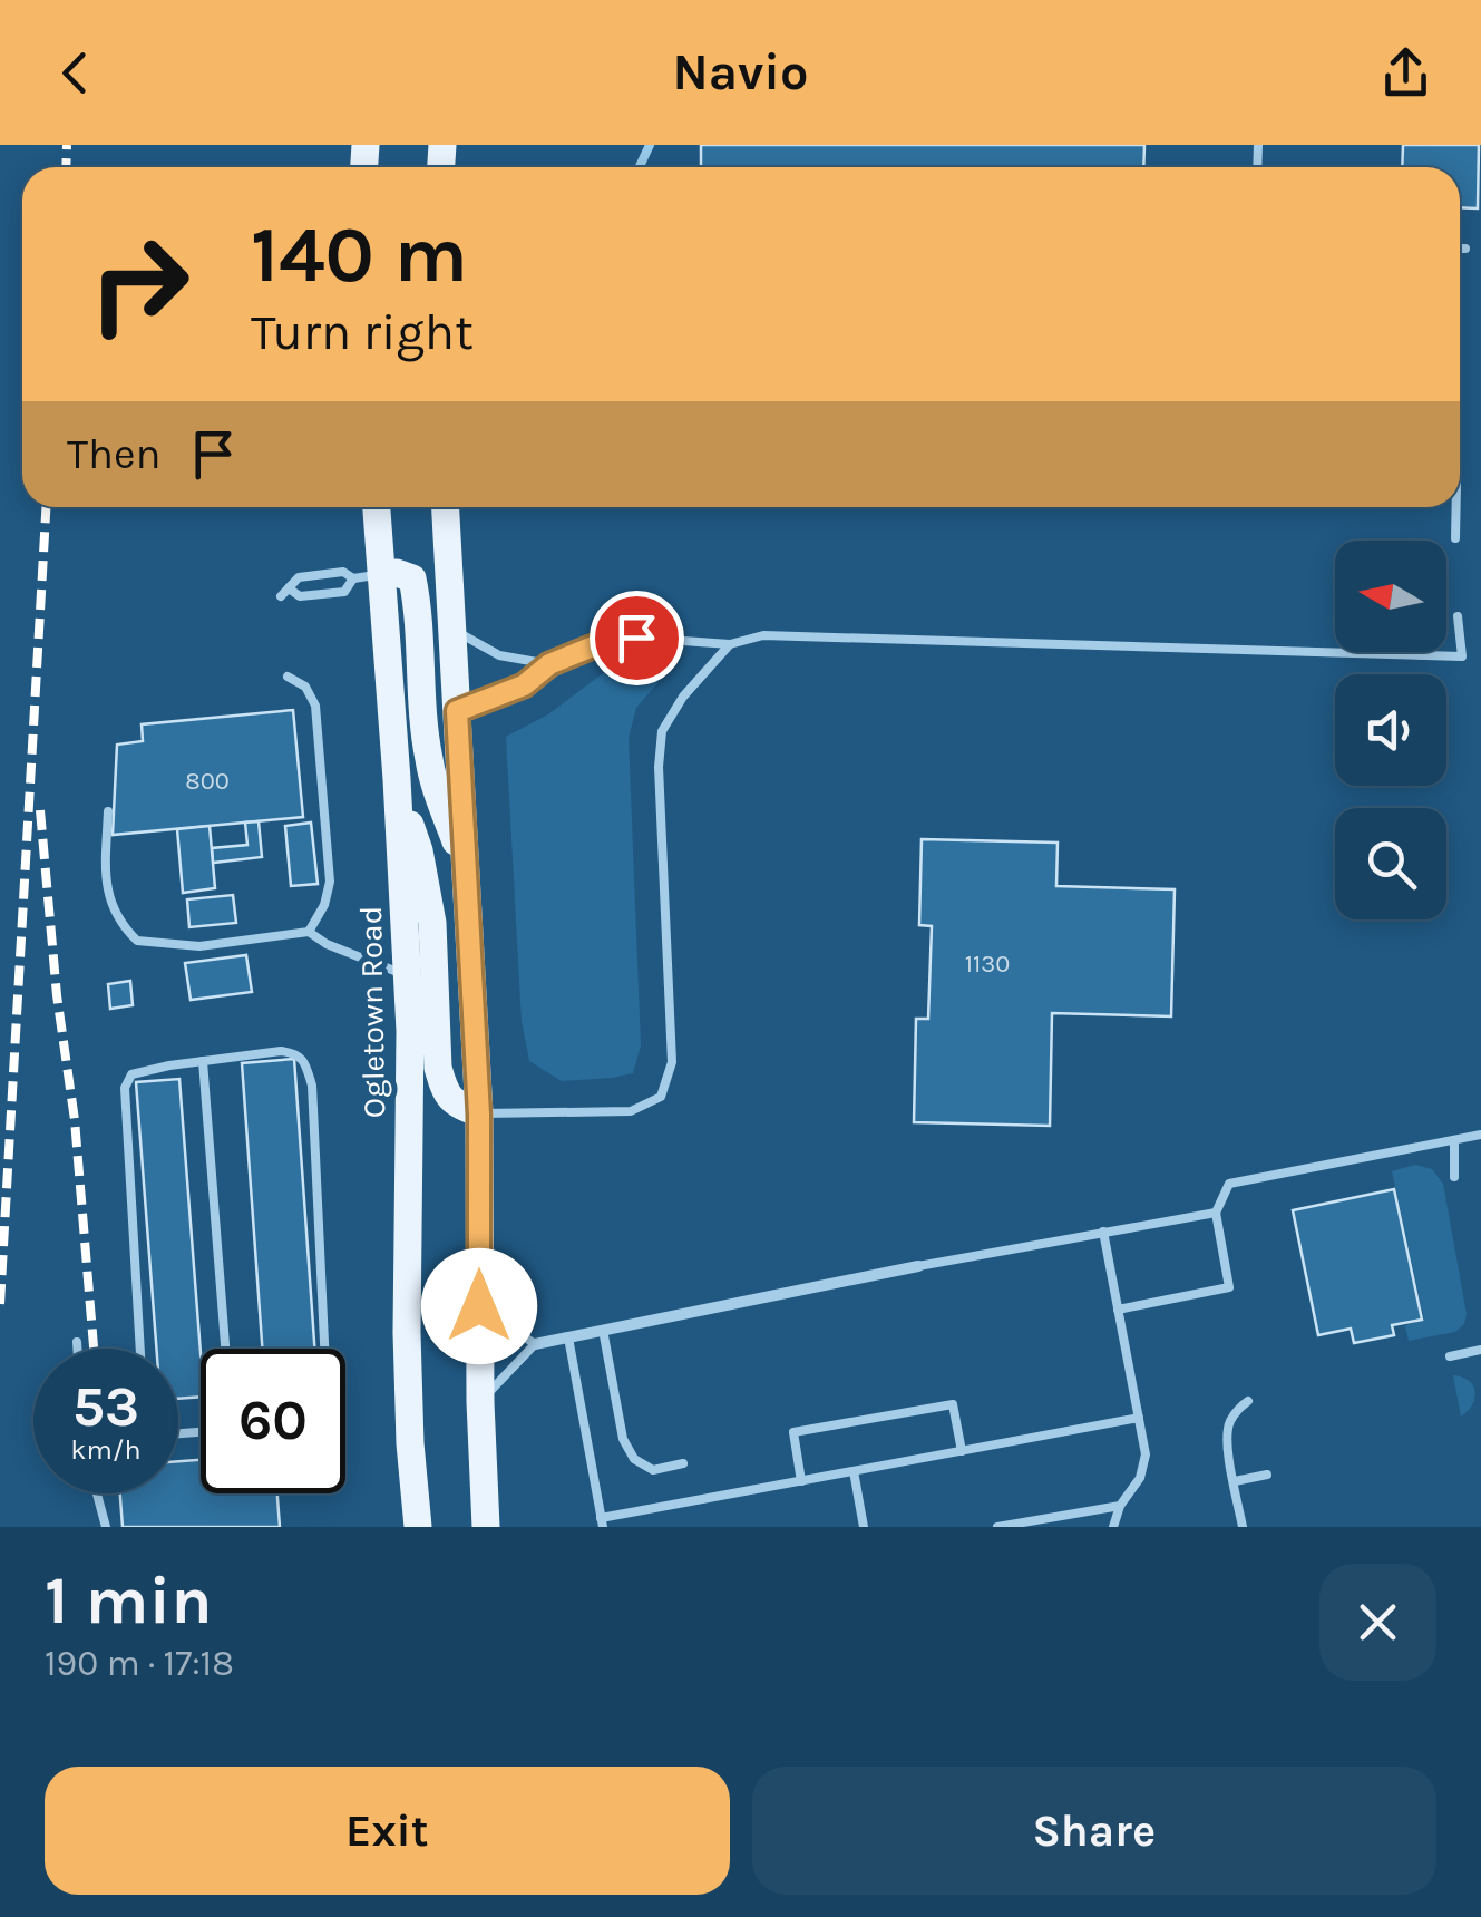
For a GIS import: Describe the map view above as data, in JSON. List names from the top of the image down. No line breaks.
{"streets":{"main road":["Ogletown Road"]},"house_numbers":["800","1130"],"north":"left","page":{"header":"Navio","turn":["140 m","Turn right"],"then":"Then","speed":"53 km/h","limit":"60","heading":["1 min","190 m · 17:18"],"buttons":["Exit","Share"]}}
